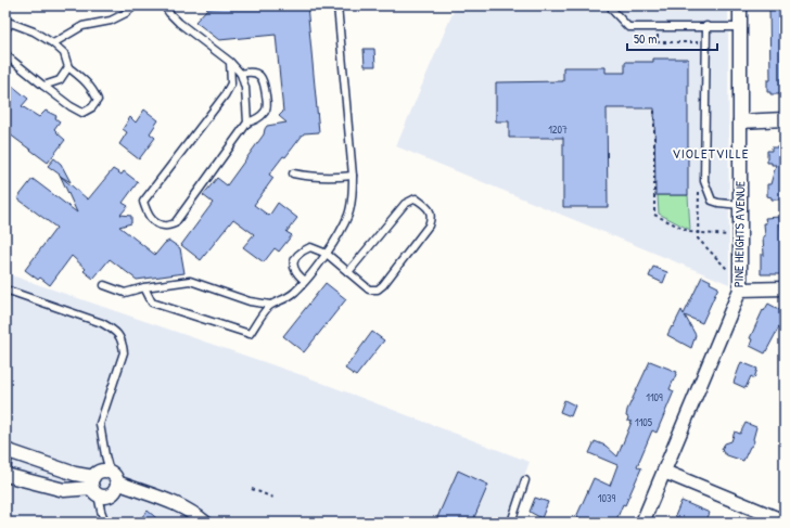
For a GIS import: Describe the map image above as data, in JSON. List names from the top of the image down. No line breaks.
{"streets":{"street":["PINE HEIGHTS AVENUE"]},"districts":["VIOLETVILLE"],"house_numbers":["1207","1109","1105","1039"],"scale_bar":"50 m"}
